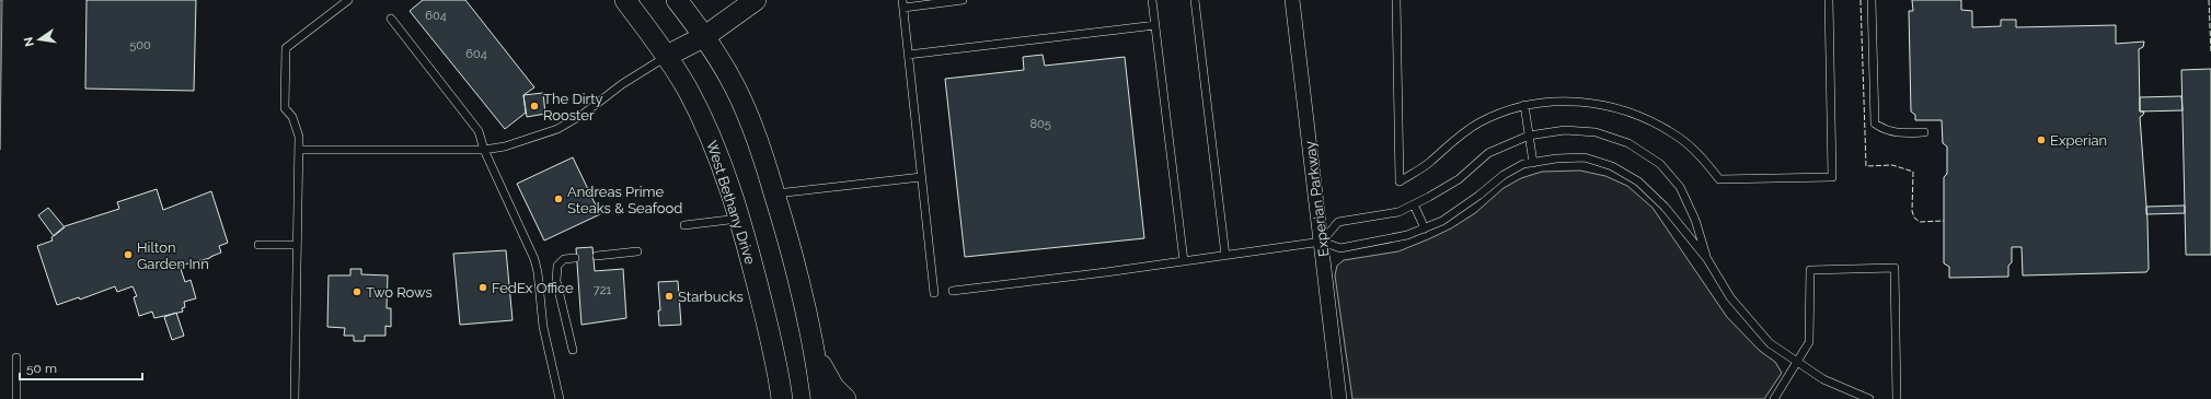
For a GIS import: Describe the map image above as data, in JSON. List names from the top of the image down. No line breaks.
{"streets":{"main road":["West Bethany Drive"],"street":["Experian Parkway"]},"places":["The Dirty Rooster","Experian","Andreas Prime Steaks & Seafood","Hilton Garden Inn","FedEx Office","Two Rows","Starbucks"],"house_numbers":["604","500","604","805","721"],"scale_bar":"50 m","north":"left"}
